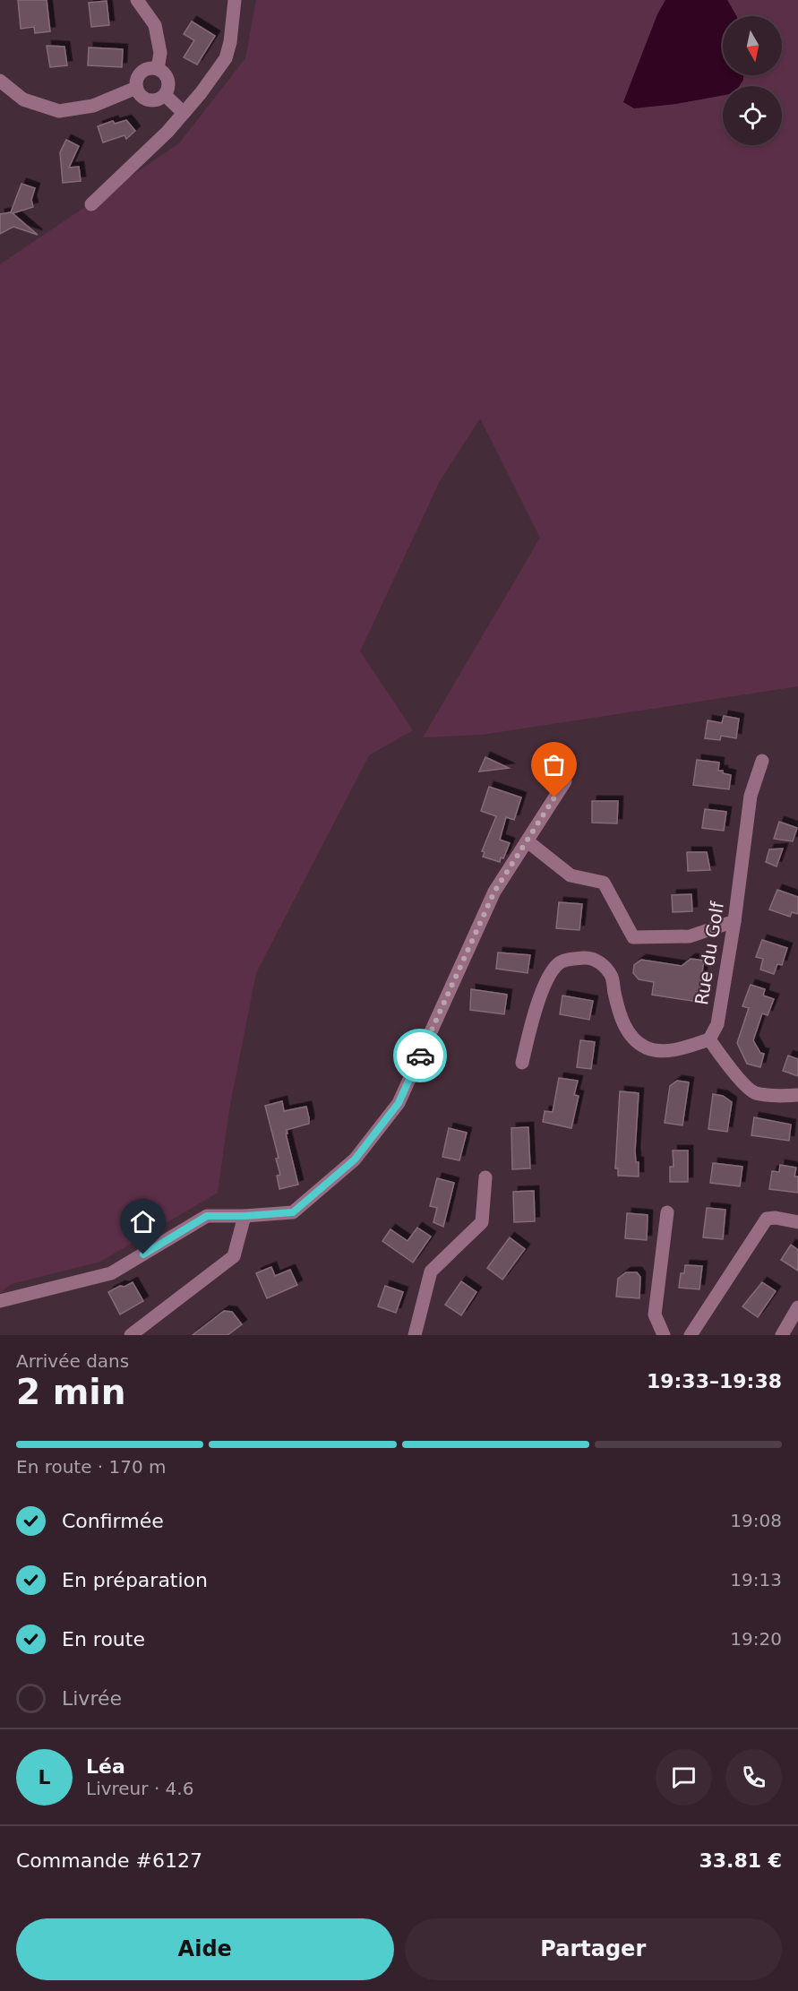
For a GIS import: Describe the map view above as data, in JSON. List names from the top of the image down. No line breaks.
{"streets":{"street":["Rue du Golf"]},"north":"bottom","page":{"heading":["2 min","Arrivée dans","19:33–19:38"],"panel":["Léa","Livreur · 4.6","Commande #6127","33.81 €"],"bar":"En route · 170 m","list":[["Confirmée","19:08"],["En préparation","19:13"],["En route","19:20"],"Livrée"],"round":"L","buttons":["Aide","Partager"]}}
